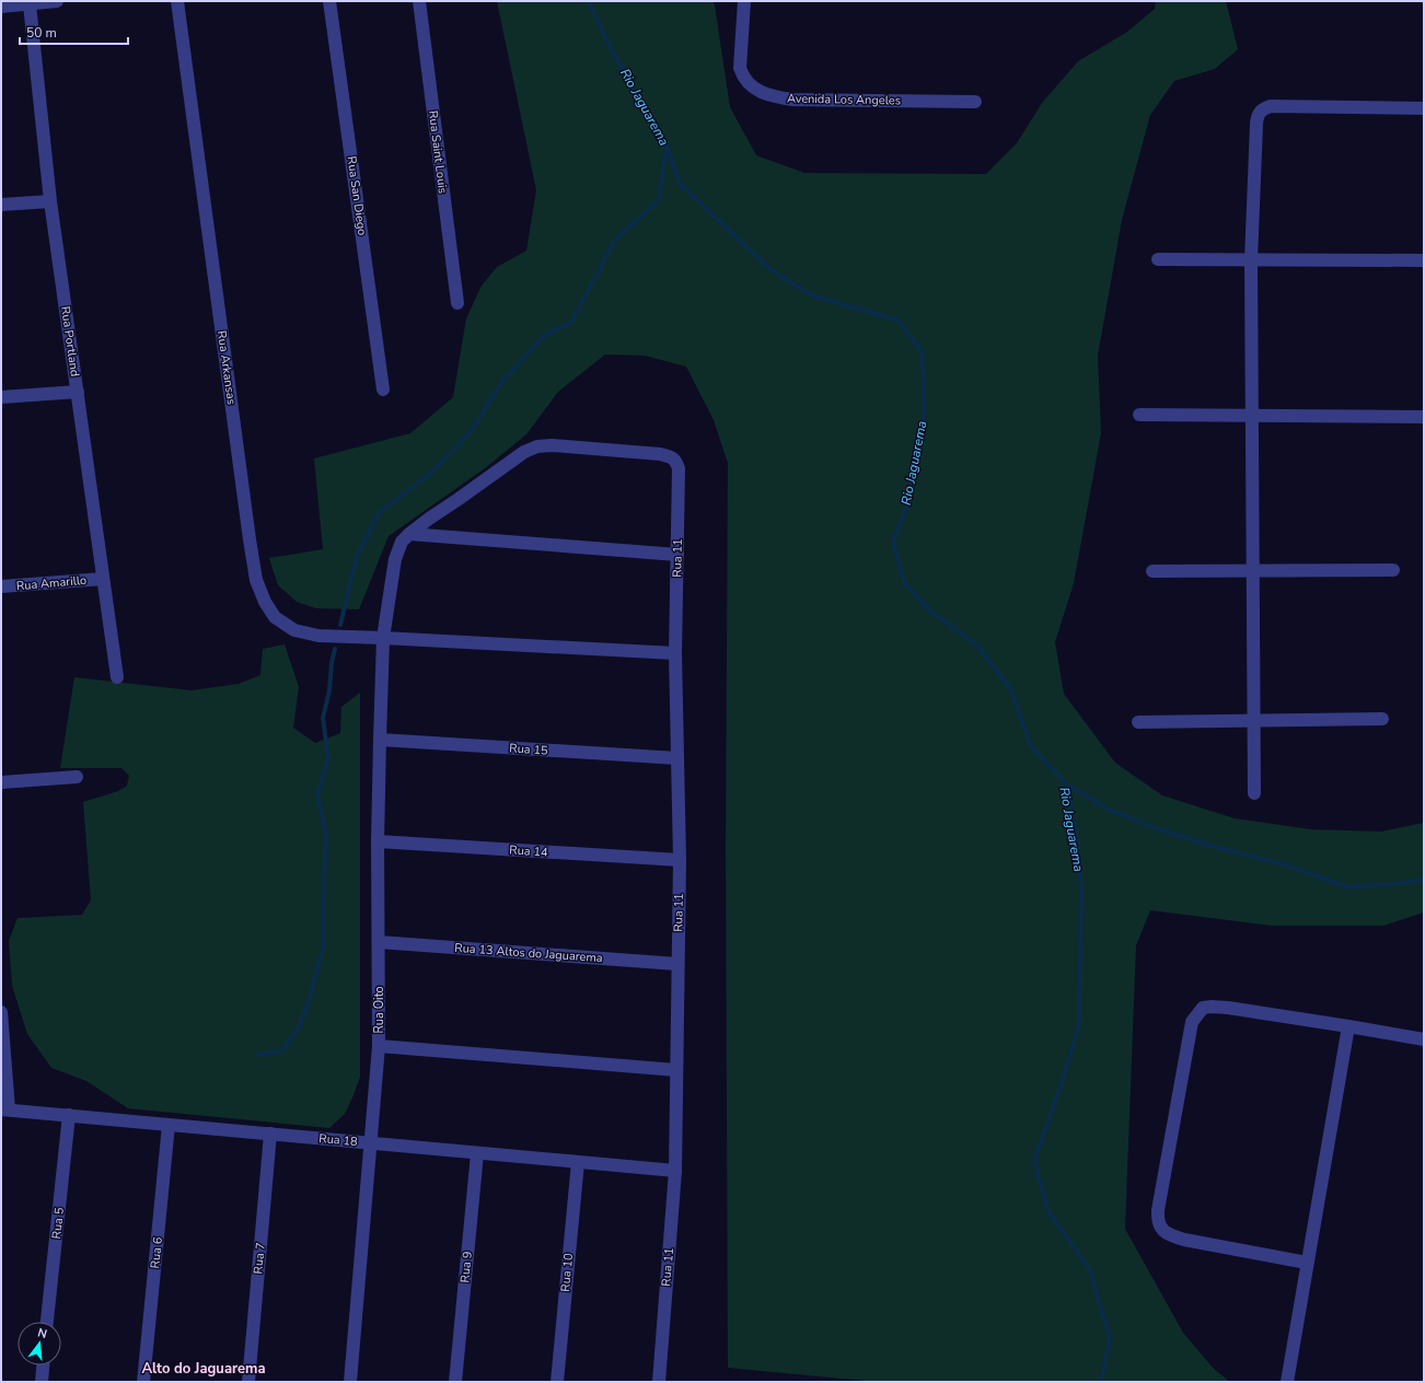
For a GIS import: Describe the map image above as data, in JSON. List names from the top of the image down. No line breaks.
{"streets":{"street":["Avenida Los Angeles","Rua Saint Louis","Rua San Diego","Rua Portland","Rua Arkansas","Rua 11","Rua Amarillo","Rua 15","Rua 14","Rua 13 Altos do Jaguarema","Rua Oito","Rua 18","Rua 5","Rua 6","Rua 7","Rua 9","Rua 10"]},"crossings":[["Rua Portland","Rua Amarillo"],["Rua Arkansas","Rua 11"],["Rua Arkansas","Rua Oito"],["Rua 11","Rua 15"],["Rua 11","Rua 14"],["Rua 11","Rua 13 Altos do Jaguarema"],["Rua 11","Rua Oito"],["Rua 11","Rua 18"],["Rua 15","Rua Oito"],["Rua 14","Rua Oito"],["Rua 13 Altos do Jaguarema","Rua Oito"],["Rua Oito","Rua 18"],["Rua 18","Rua 5"],["Rua 18","Rua 6"],["Rua 18","Rua 7"],["Rua 18","Rua 9"],["Rua 18","Rua 10"]],"districts":["Alto do Jaguarema"],"water":["Rio Jaguarema"],"scale_bar":"50 m","north":"top"}
